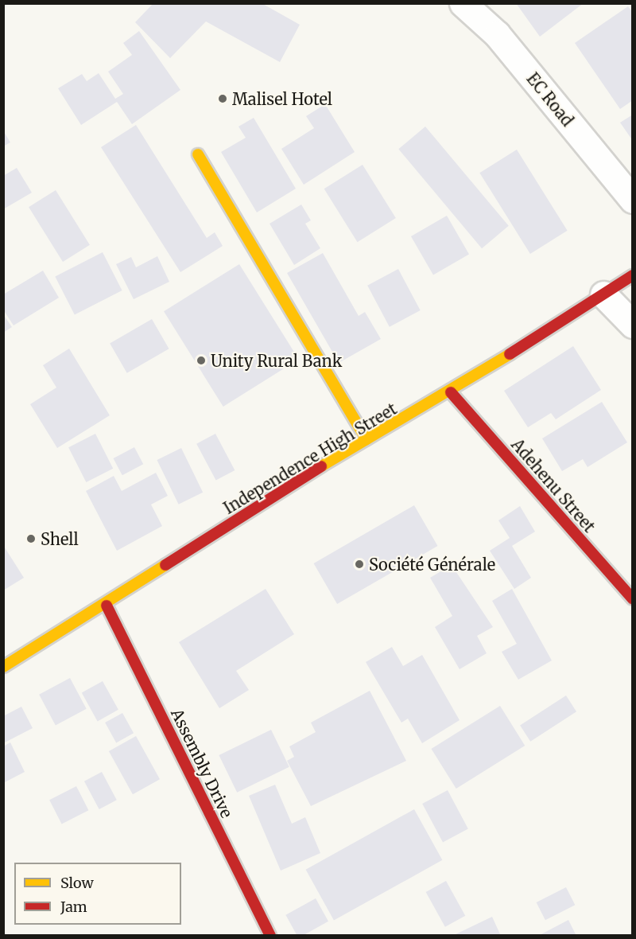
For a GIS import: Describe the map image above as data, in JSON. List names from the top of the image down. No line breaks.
{"streets":{"street":["EC Road","Independence High Street","Adehenu Street","Assembly Drive"]},"crossings":[["Independence High Street","Adehenu Street"],["Independence High Street","Assembly Drive"]],"places":["Malisel Hotel","Unity Rural Bank","Shell","Société Générale"],"legend":["Slow","Jam"]}
